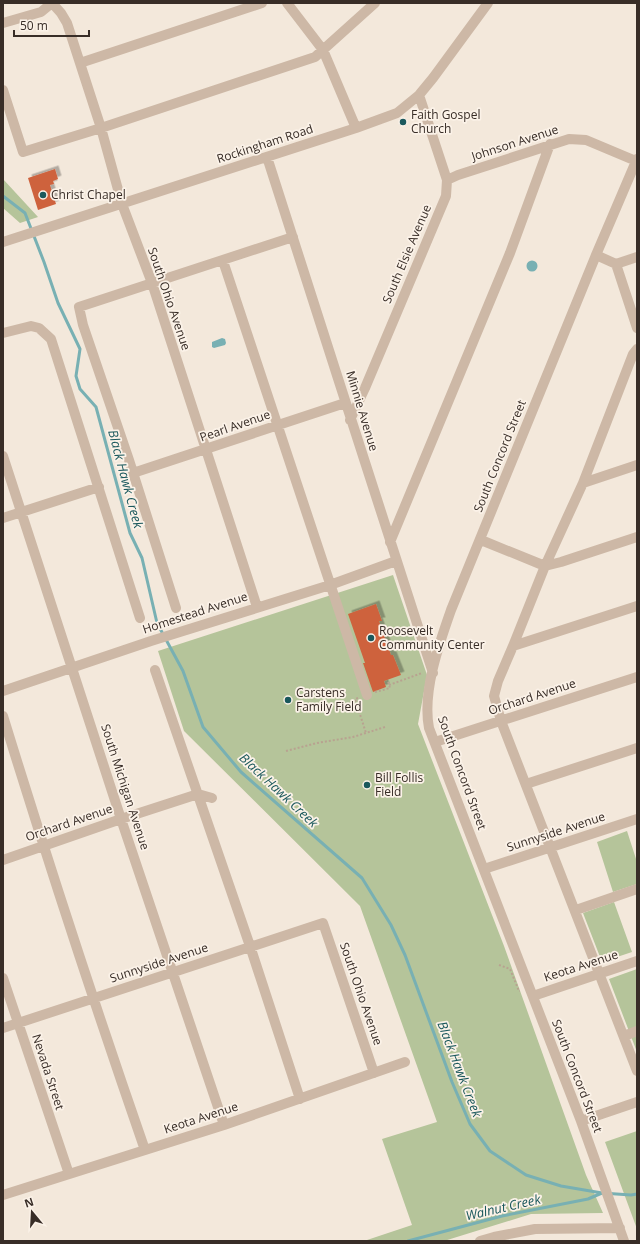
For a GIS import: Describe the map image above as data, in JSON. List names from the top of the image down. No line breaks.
{"streets":{"street":["Johnson Avenue","Rockingham Road","South Elsie Avenue","South Ohio Avenue","Minnie Avenue","Pearl Avenue","South Concord Street","Homestead Avenue","Orchard Avenue","South Michigan Avenue","Sunnyside Avenue","Keota Avenue","Nevada Street"]},"crossings":[["Johnson Avenue","South Elsie Avenue"],["Johnson Avenue","South Concord Street"],["Rockingham Road","South Elsie Avenue"],["Rockingham Road","South Ohio Avenue"],["Rockingham Road","Minnie Avenue"],["South Elsie Avenue","Minnie Avenue"],["South Ohio Avenue","Pearl Avenue"],["South Ohio Avenue","Homestead Avenue"],["South Ohio Avenue","Sunnyside Avenue"],["South Ohio Avenue","Keota Avenue"],["Minnie Avenue","Pearl Avenue"],["Minnie Avenue","South Concord Street"],["Minnie Avenue","Homestead Avenue"],["South Concord Street","Orchard Avenue"],["South Concord Street","Sunnyside Avenue"],["South Concord Street","Keota Avenue"],["Homestead Avenue","South Michigan Avenue"],["Orchard Avenue","South Michigan Avenue"],["South Michigan Avenue","Sunnyside Avenue"],["South Michigan Avenue","Keota Avenue"],["Sunnyside Avenue","Nevada Street"],["Keota Avenue","Nevada Street"]],"water":["Black Hawk Creek","Walnut Creek"],"places":["Faith Gospel Church","Christ Chapel","Roosevelt Community Center","Carstens Family Field","Bill Follis Field"],"scale_bar":"50 m","north":"top"}
